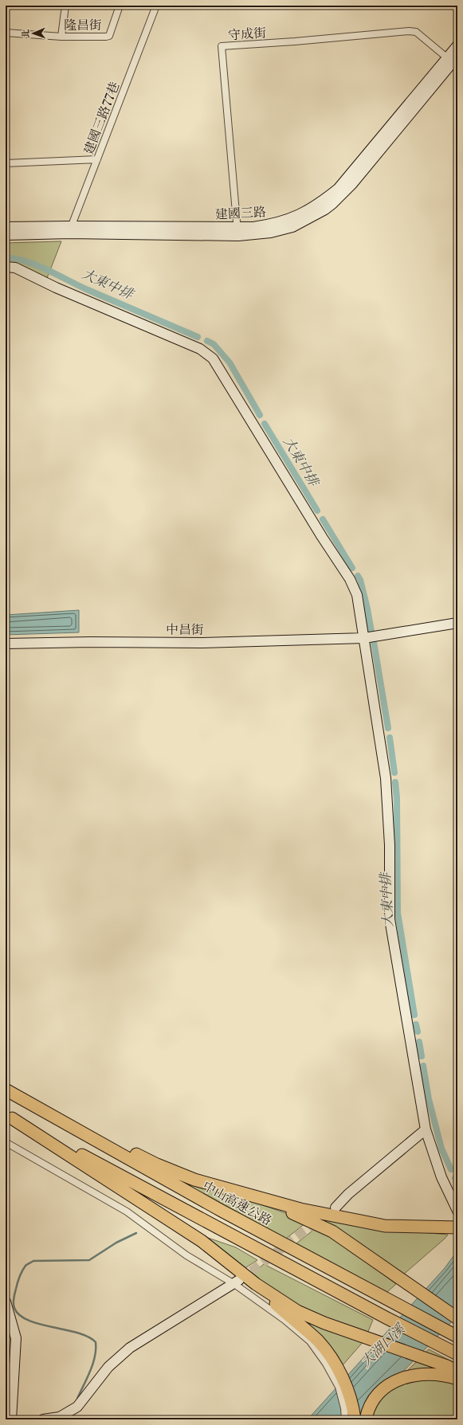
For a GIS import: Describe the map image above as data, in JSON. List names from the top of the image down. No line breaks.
{"streets":{"highway":["中山高速公路"],"street":["隆昌街","守成街","建國三路77巷","建國三路","中昌街"]},"crossings":[["守成街","建國三路"],["建國三路77巷","建國三路"]],"water":["大東中排","大湖口溪"],"north":"left"}
